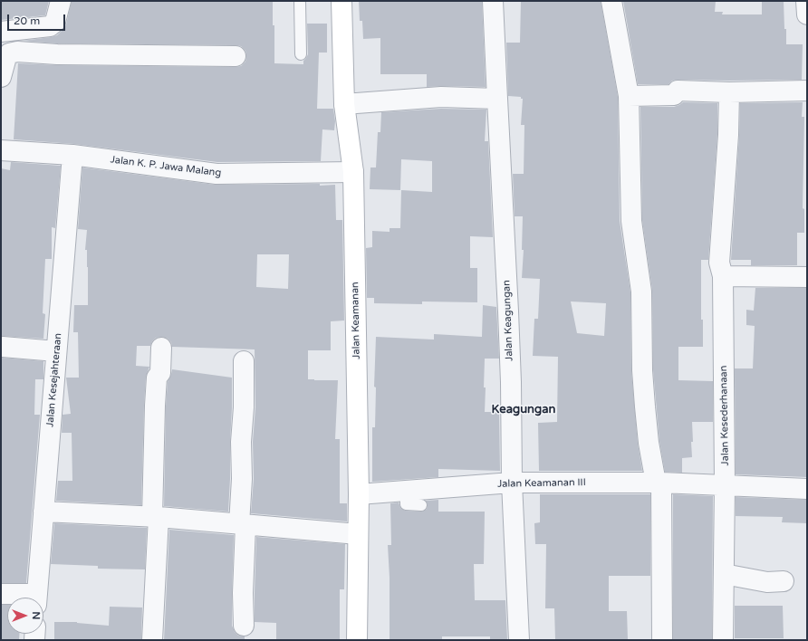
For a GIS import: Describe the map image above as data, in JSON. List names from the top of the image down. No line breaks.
{"streets":{"street":["Jalan K. P. Jawa Malang","Jalan Keamanan","Jalan Keagungan","Jalan Kesejahteraan","Jalan Kesederhanaan","Jalan Keamanan III"]},"crossings":[["Jalan K. P. Jawa Malang","Jalan Keamanan"],["Jalan K. P. Jawa Malang","Jalan Kesejahteraan"],["Jalan Keamanan","Jalan Keamanan III"],["Jalan Keagungan","Jalan Keamanan III"],["Jalan Kesederhanaan","Jalan Keamanan III"]],"districts":["Keagungan"],"scale_bar":"20 m","north":"right"}
